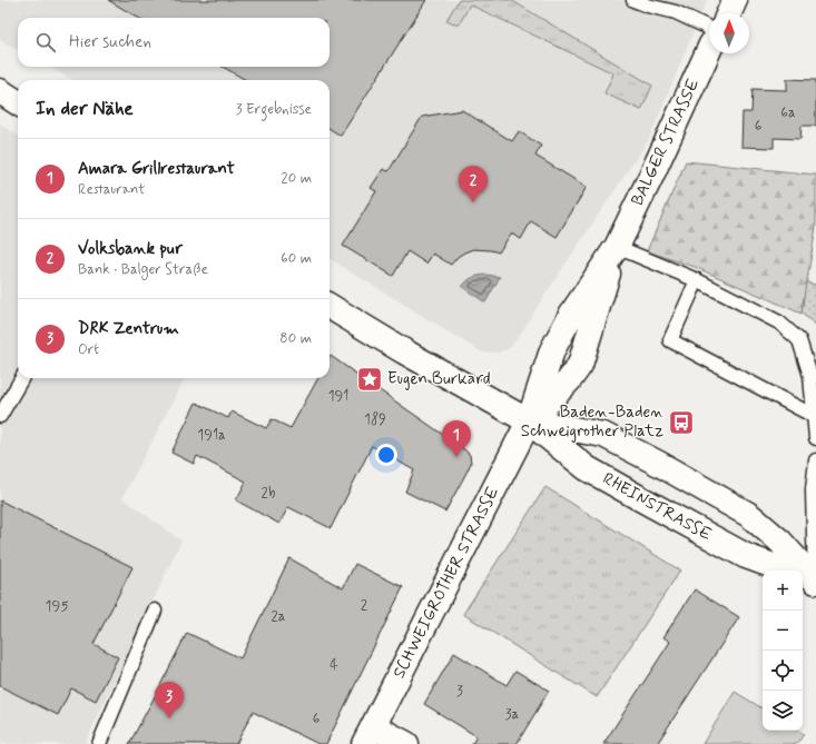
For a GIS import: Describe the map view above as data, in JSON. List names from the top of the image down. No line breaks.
{"streets":{"street":["BALGER STRASSE","RHEINSTRASSE","SCHWEIGROTHER STRASSE"]},"crossings":[["BALGER STRASSE","RHEINSTRASSE"],["BALGER STRASSE","SCHWEIGROTHER STRASSE"],["RHEINSTRASSE","SCHWEIGROTHER STRASSE"]],"places":{"place":["Eugen Burkard"],"bus stop":["Baden-Baden Schweigrother Platz"]},"house_numbers":["6a","6","191","189","191a","2b","2","195","2a","4","3","3a","6"],"north":"top","page":{"search":"Hier suchen","heading":["In der Nähe","3 Ergebnisse"],"list":[{"mark":"1","name":"Amara Grillrestaurant","note":"Restaurant","value":"20 m"},{"mark":"2","name":"Volksbank pur","note":"Bank · Balger Straße","value":"60 m"},{"mark":"3","name":"DRK Zentrum","note":"Ort","value":"80 m"}],"pins":["2","1","3"],"map_buttons":["+","−"]}}
